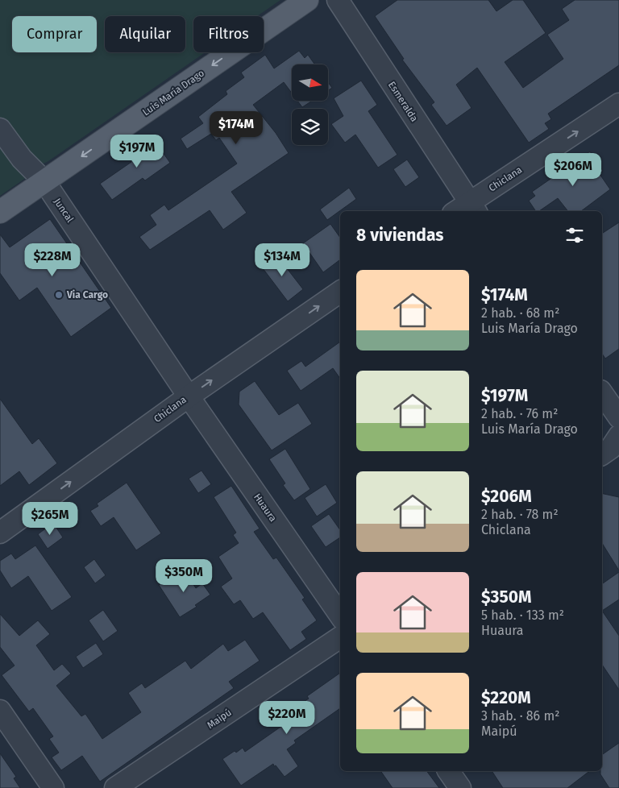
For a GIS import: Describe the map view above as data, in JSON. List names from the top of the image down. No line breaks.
{"streets":{"main road":["Luis María Drago"],"street":["Esmeralda","Chiclana","Juncal","Huaura","Maipú"]},"crossings":[["Luis María Drago","Juncal"],["Esmeralda","Chiclana"],["Chiclana","Juncal"],["Chiclana","Huaura"],["Juncal","Huaura"]],"one_way":["Luis María Drago","Chiclana"],"places":["Via Cargo"],"north":"right","page":{"chip":["Comprar","Alquilar","Filtros"],"price":["$174M","$197M","$206M","$228M","$134M","$265M","$350M","$220M"],"heading":"8 viviendas","list":[{"name":"$174M","note":"2 hab. · 68 m² · Luis María Drago"},{"name":"$197M","note":"2 hab. · 76 m² · Luis María Drago"},{"name":"$206M","note":"2 hab. · 78 m² · Chiclana"},{"name":"$350M","note":"5 hab. · 133 m² · Huaura"},{"name":"$220M","note":"3 hab. · 86 m² · Maipú"}]}}
